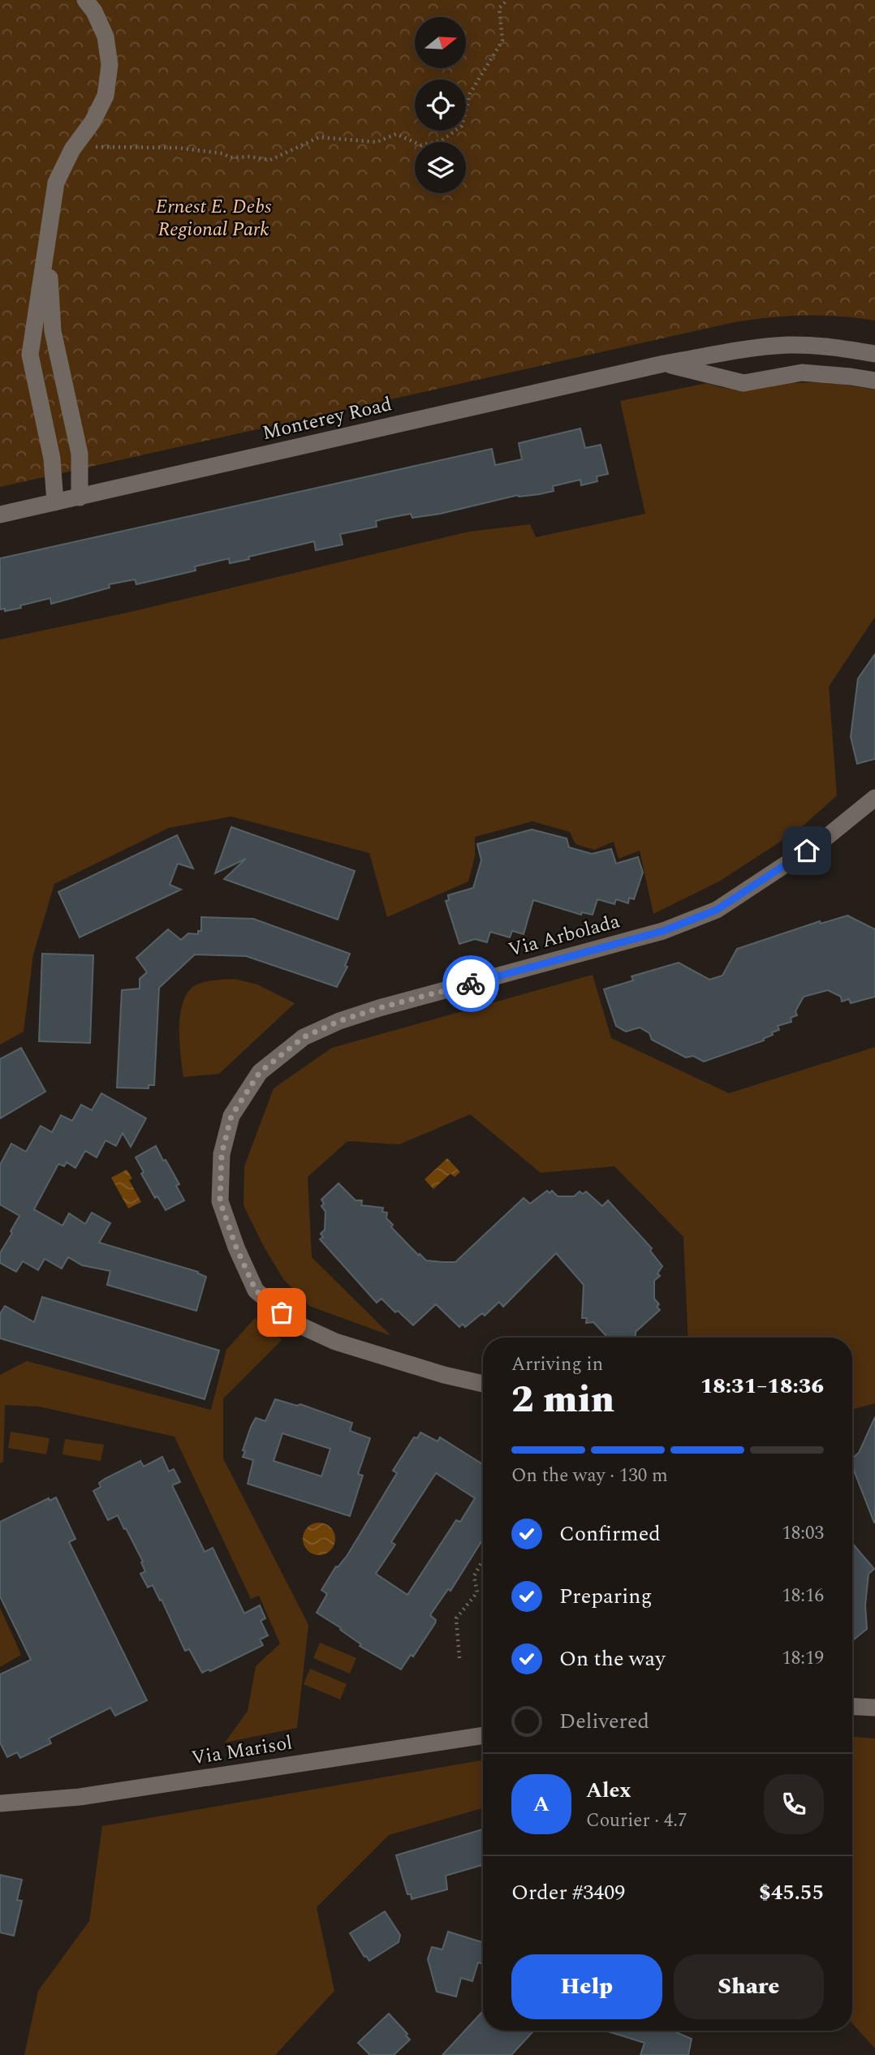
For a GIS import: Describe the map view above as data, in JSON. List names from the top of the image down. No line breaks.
{"streets":{"street":["Monterey Road","Via Arbolada","Via Marisol"]},"parks":["Ernest E. Debs Regional Park"],"north":"right","page":{"heading":["2 min","Arriving in","18:31–18:36"],"panel":["Alex","Courier · 4.7","Order #3409","$45.55"],"bar":"On the way · 130 m","list":[["Confirmed","18:03"],["Preparing","18:16"],["On the way","18:19"],"Delivered"],"round":"A","buttons":["Help","Share"]}}
